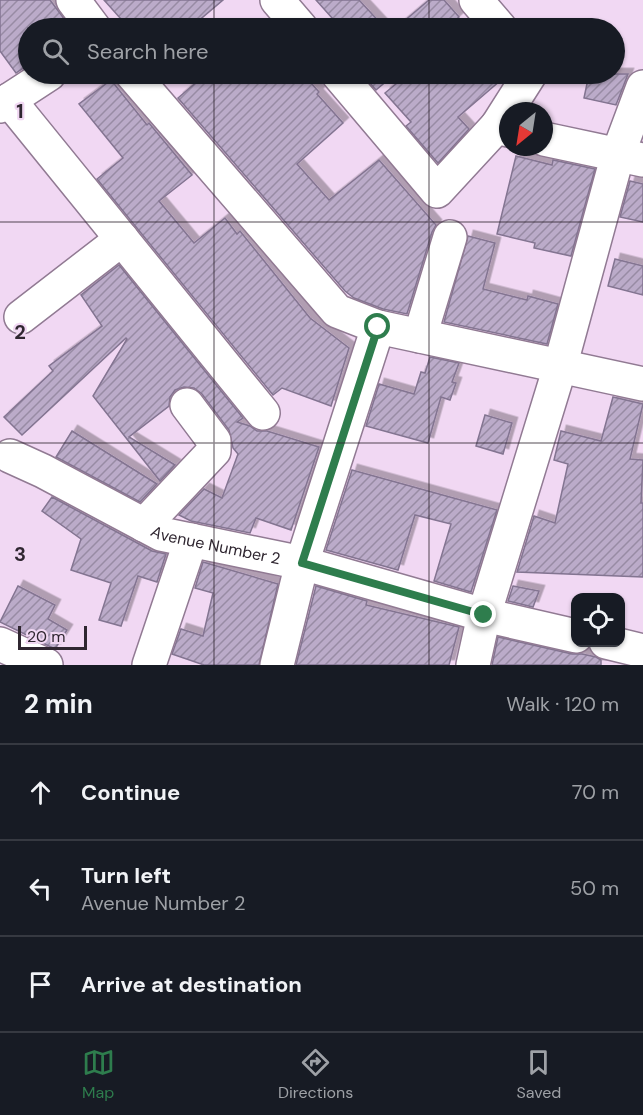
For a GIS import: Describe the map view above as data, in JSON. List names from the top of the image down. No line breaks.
{"streets":{"street":["Avenue Number 2"]},"scale_bar":"20 m","north":"bottom left","page":{"search":"Search here","scale":"20 m","heading":["2 min","Walk · 120 m"],"list":[["Continue","70 m"],["Turn left","Avenue Number 2","50 m"],"Arrive at destination"],"nav":["Map","Directions","Saved"]},"grid":{"rows":["1","2","3"]}}
